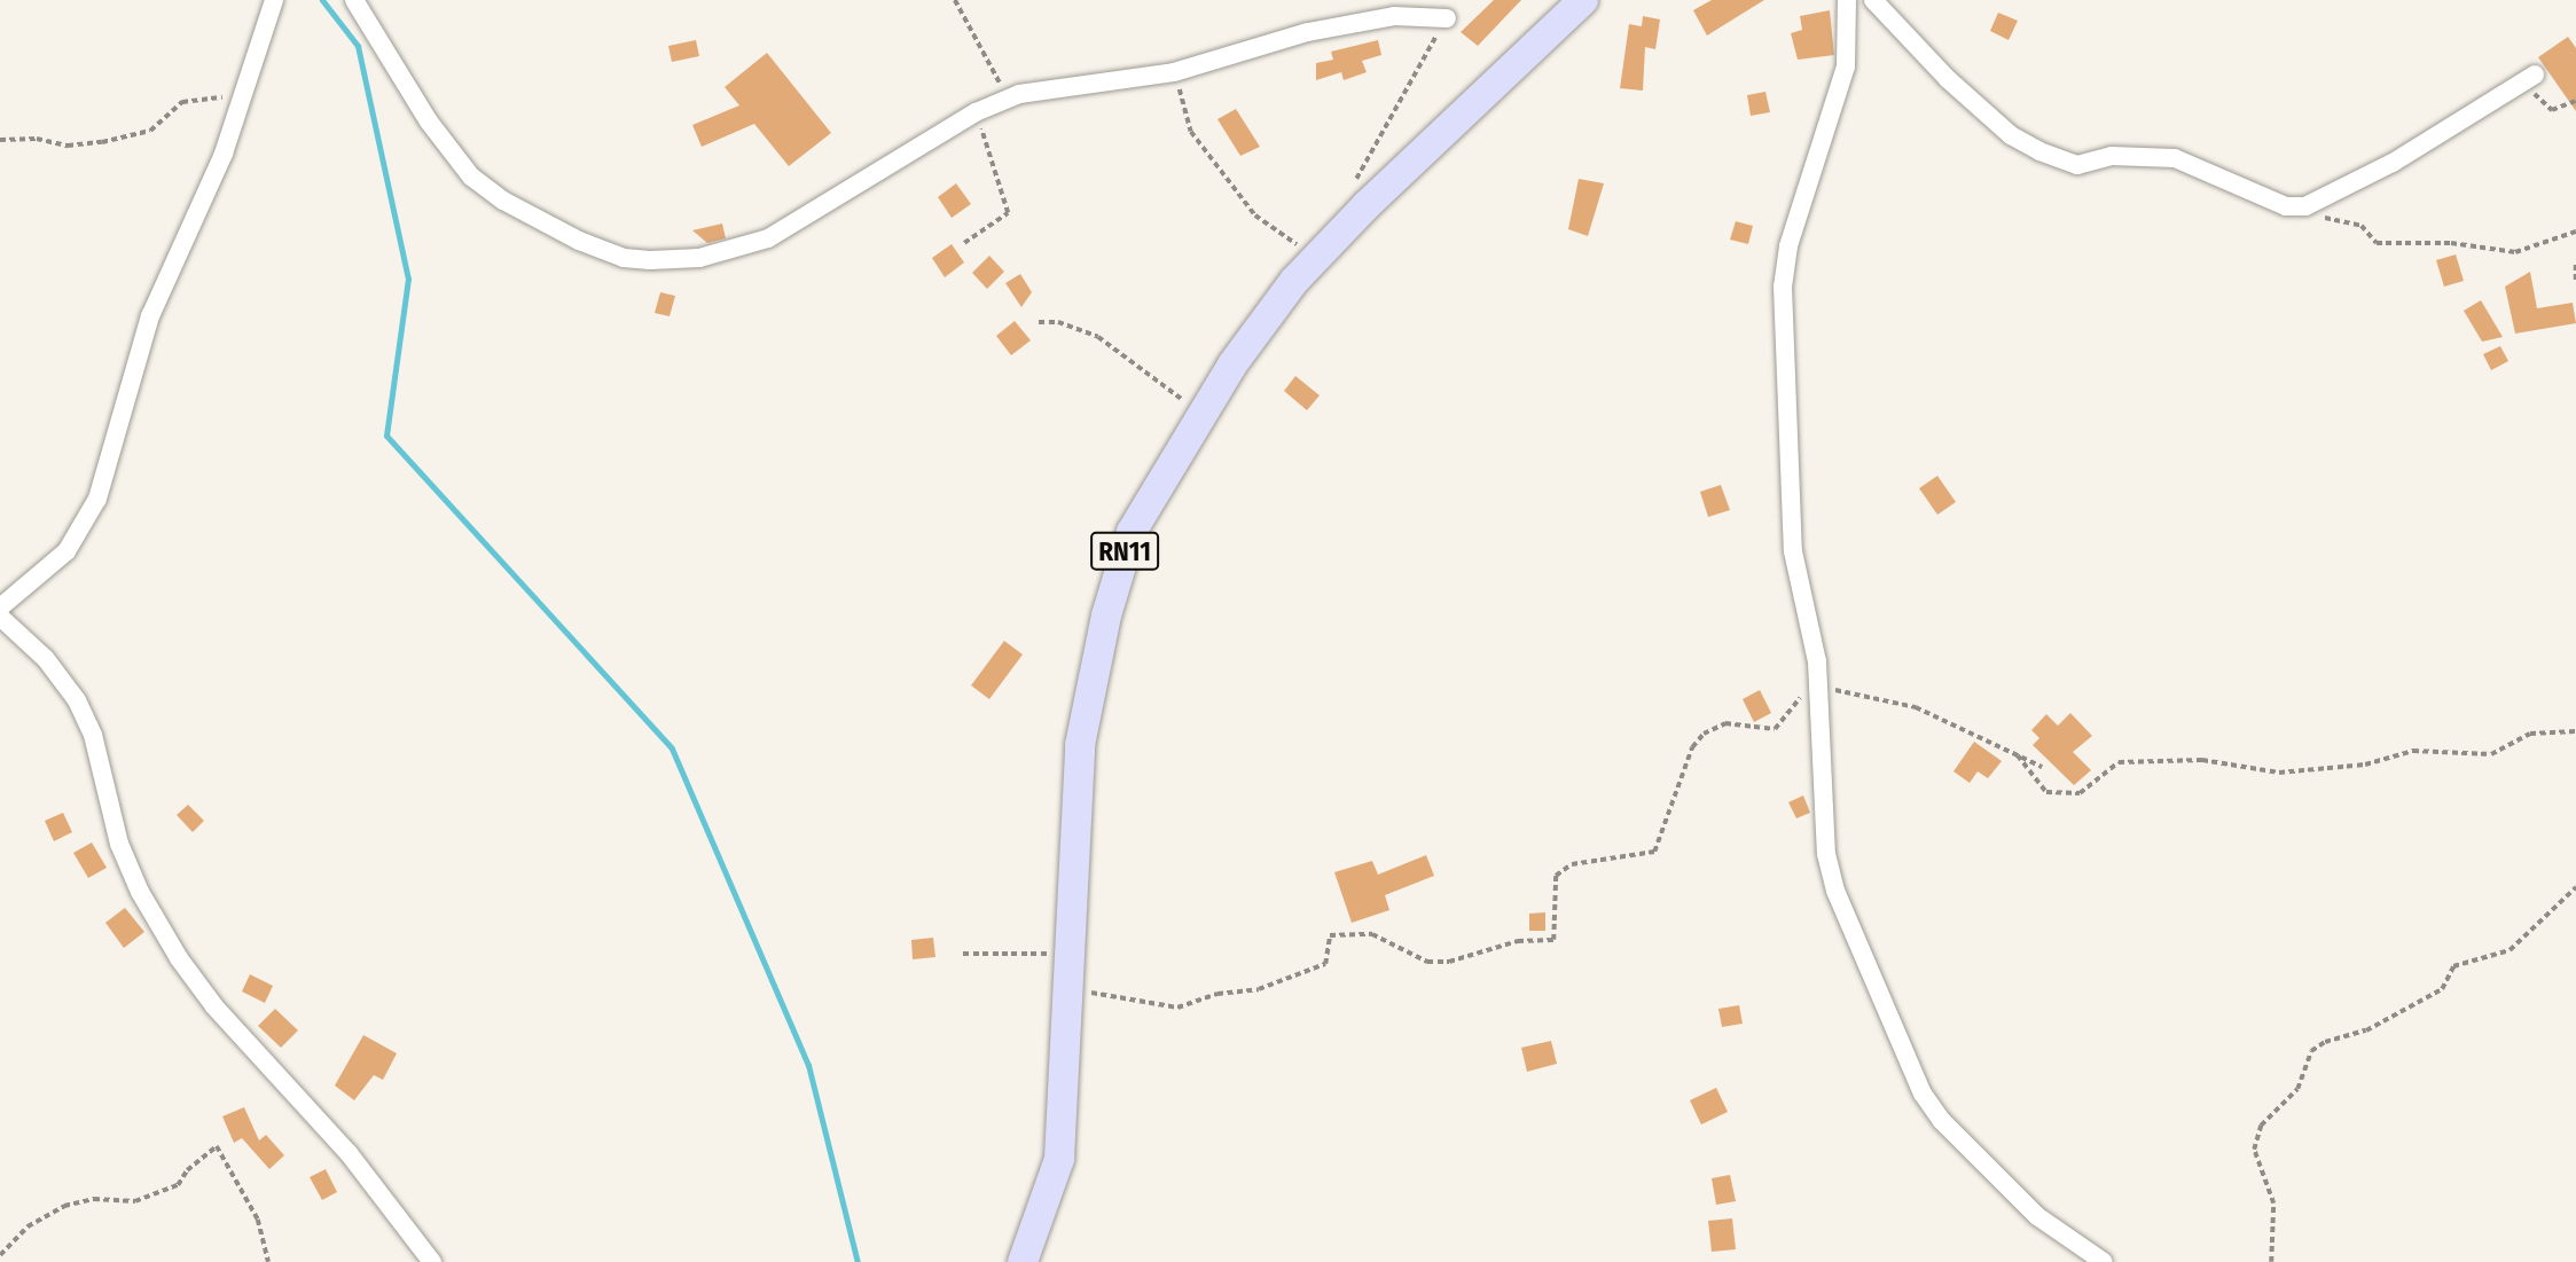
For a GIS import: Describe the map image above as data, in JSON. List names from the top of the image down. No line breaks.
{"streets":{"main road":["RN11"]}}
